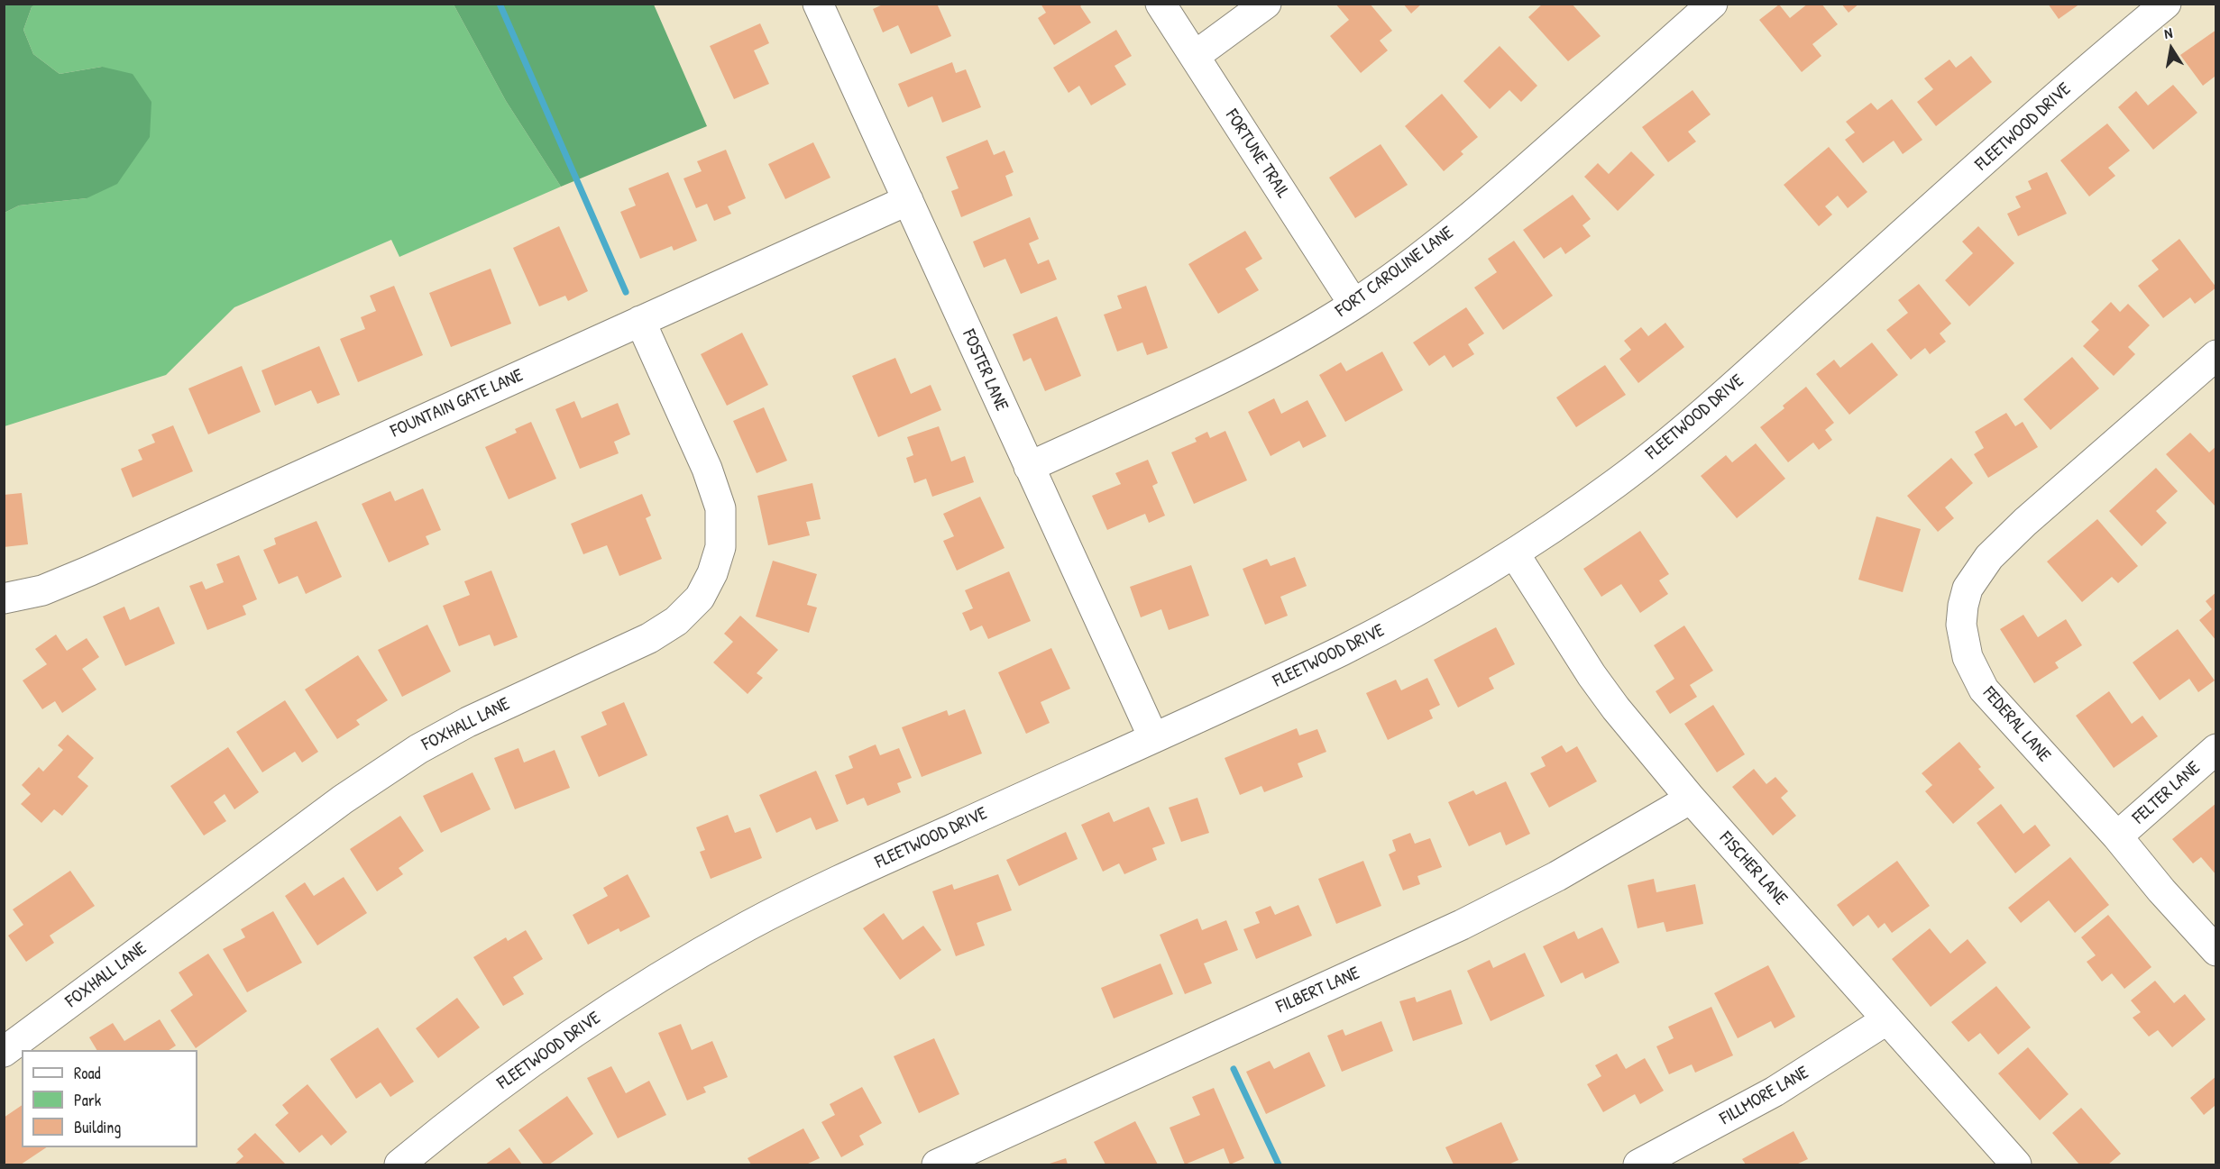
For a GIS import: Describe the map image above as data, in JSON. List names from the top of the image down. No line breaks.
{"streets":{"street":["FLEETWOOD DRIVE","FORTUNE TRAIL","FORT CAROLINE LANE","FOSTER LANE","FOUNTAIN GATE LANE","FOXHALL LANE","FEDERAL LANE","FELTER LANE","FISCHER LANE","FILBERT LANE","FILLMORE LANE"]},"crossings":[["FLEETWOOD DRIVE","FOSTER LANE"],["FLEETWOOD DRIVE","FISCHER LANE"],["FORTUNE TRAIL","FORT CAROLINE LANE"],["FORT CAROLINE LANE","FOSTER LANE"],["FOSTER LANE","FOUNTAIN GATE LANE"],["FOUNTAIN GATE LANE","FOXHALL LANE"],["FEDERAL LANE","FELTER LANE"],["FISCHER LANE","FILBERT LANE"],["FISCHER LANE","FILLMORE LANE"]],"legend":["Road","Park","Building"],"north":"top"}
